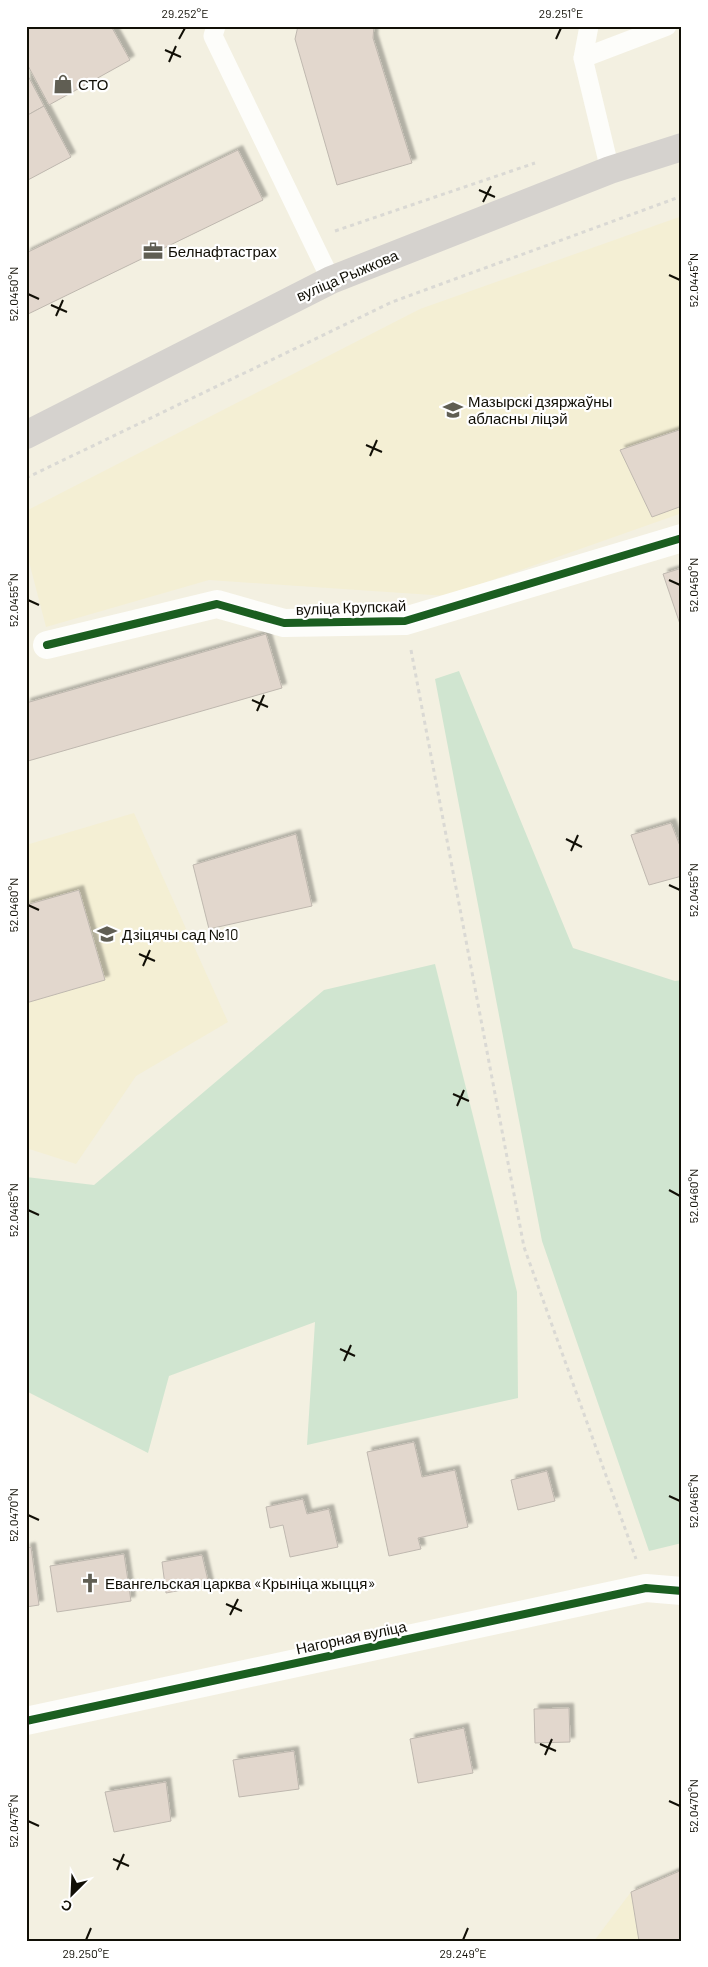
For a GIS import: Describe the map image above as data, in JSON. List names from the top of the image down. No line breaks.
{"streets":{"main road":["вуліца Рыжкова"],"street":["вуліца Крупскай","Нагорная вуліца"]},"places":{"shop":["СТО"],"office":["Белнафтастрах"],"school or university":["Мазырскі дзяржаўны абласны ліцэй","Дзіцячы сад №10"],"church":["Евангельская царква «Крыніца жыцця»"]},"north":"bottom left","coordinates":["29.252°E","29.251°E","52.0445°N","52.0450°N","52.0455°N","52.0460°N","52.0465°N","52.0470°N","52.0475°N","29.250°E","29.249°E"]}
